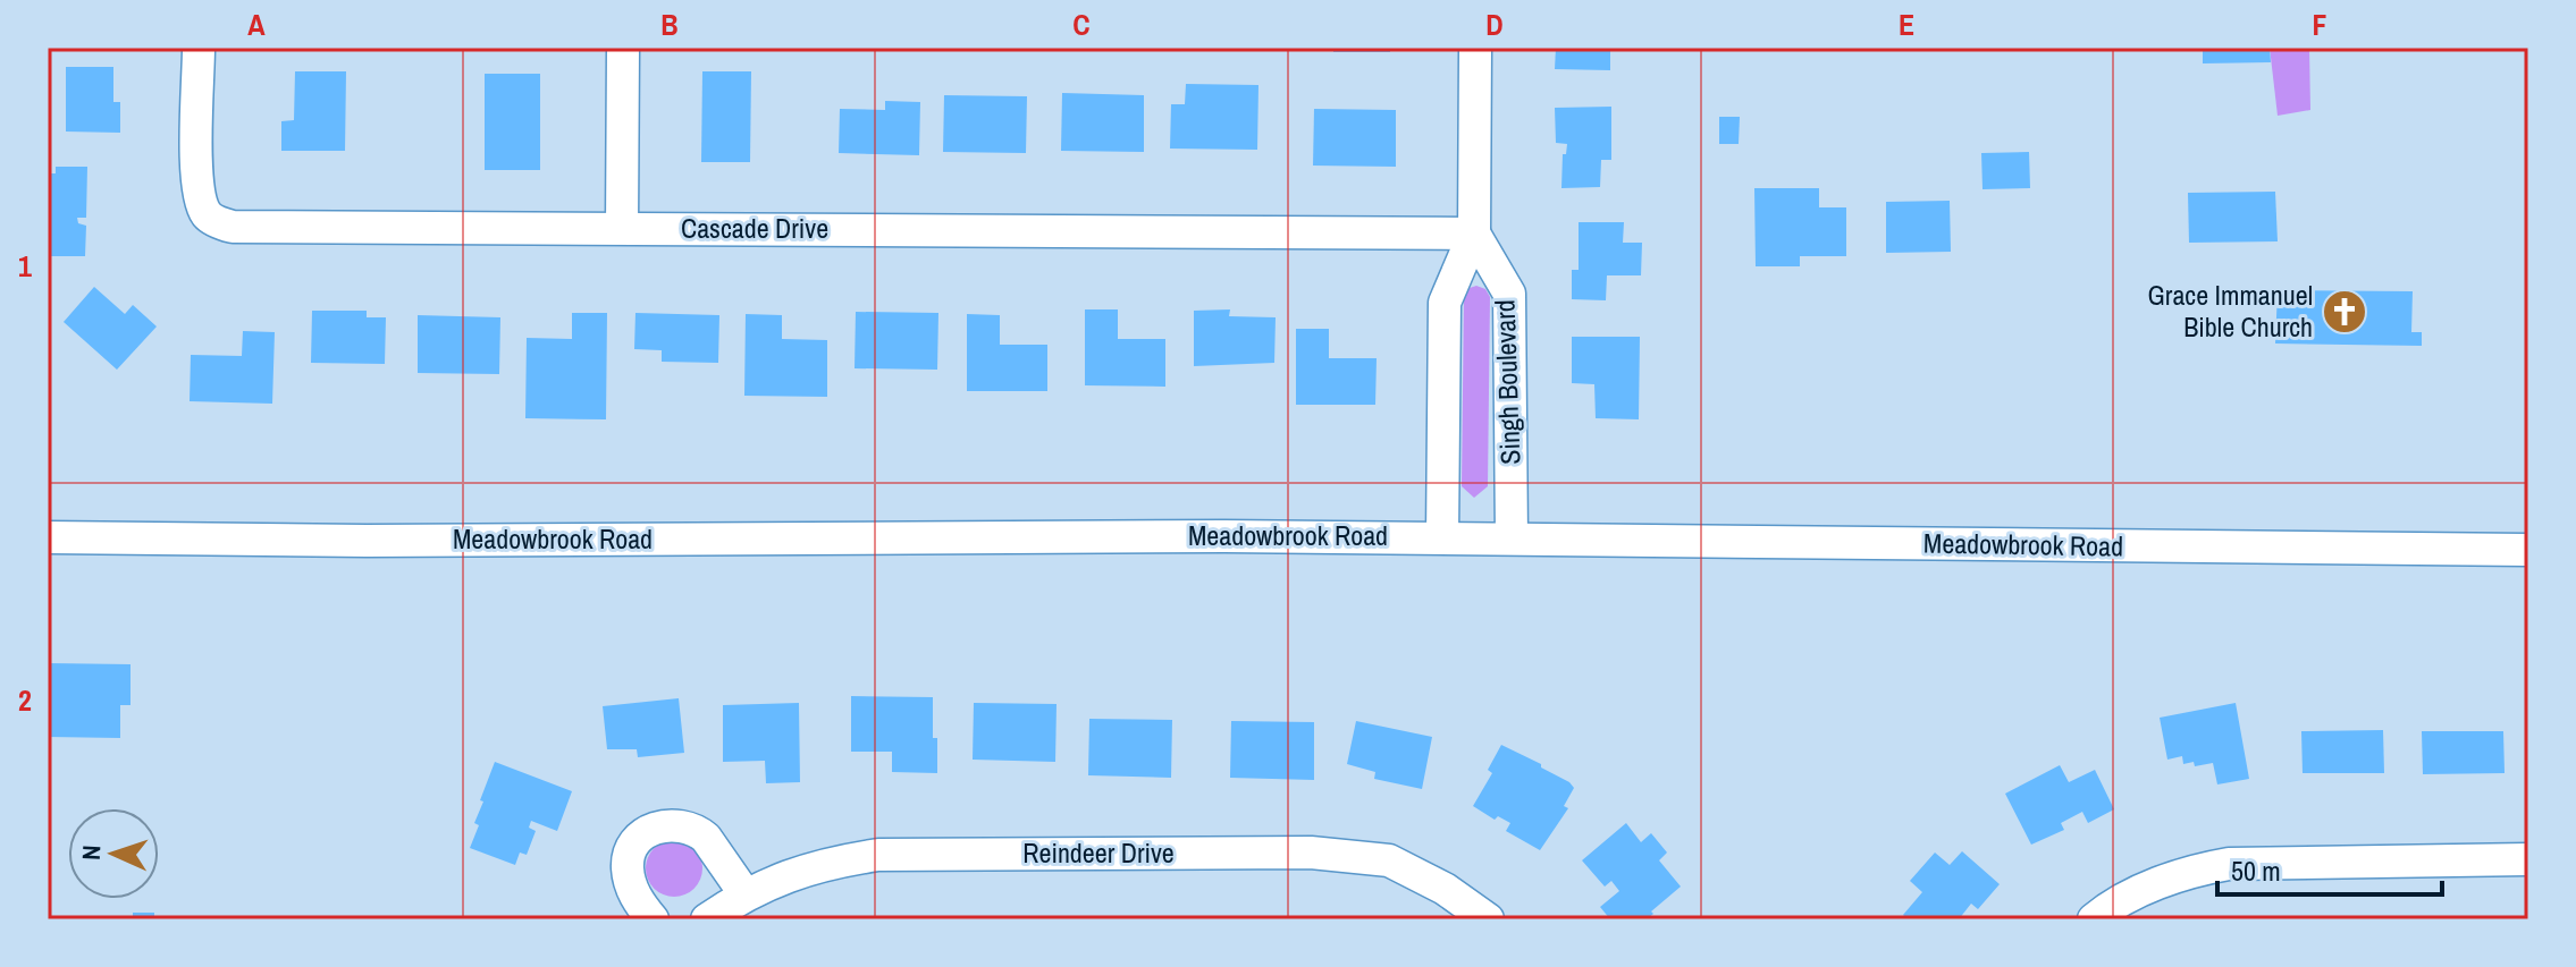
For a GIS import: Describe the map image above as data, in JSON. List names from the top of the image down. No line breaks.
{"streets":{"street":["Cascade Drive","Singh Boulevard","Meadowbrook Road","Reindeer Drive"]},"crossings":[["Cascade Drive","Singh Boulevard"],["Singh Boulevard","Meadowbrook Road"]],"places":{"church":["Grace Immanuel Bible Church"]},"scale_bar":"50 m","north":"left","grid":{"columns":["A","B","C","D","E","F"],"rows":["1","2"]}}
